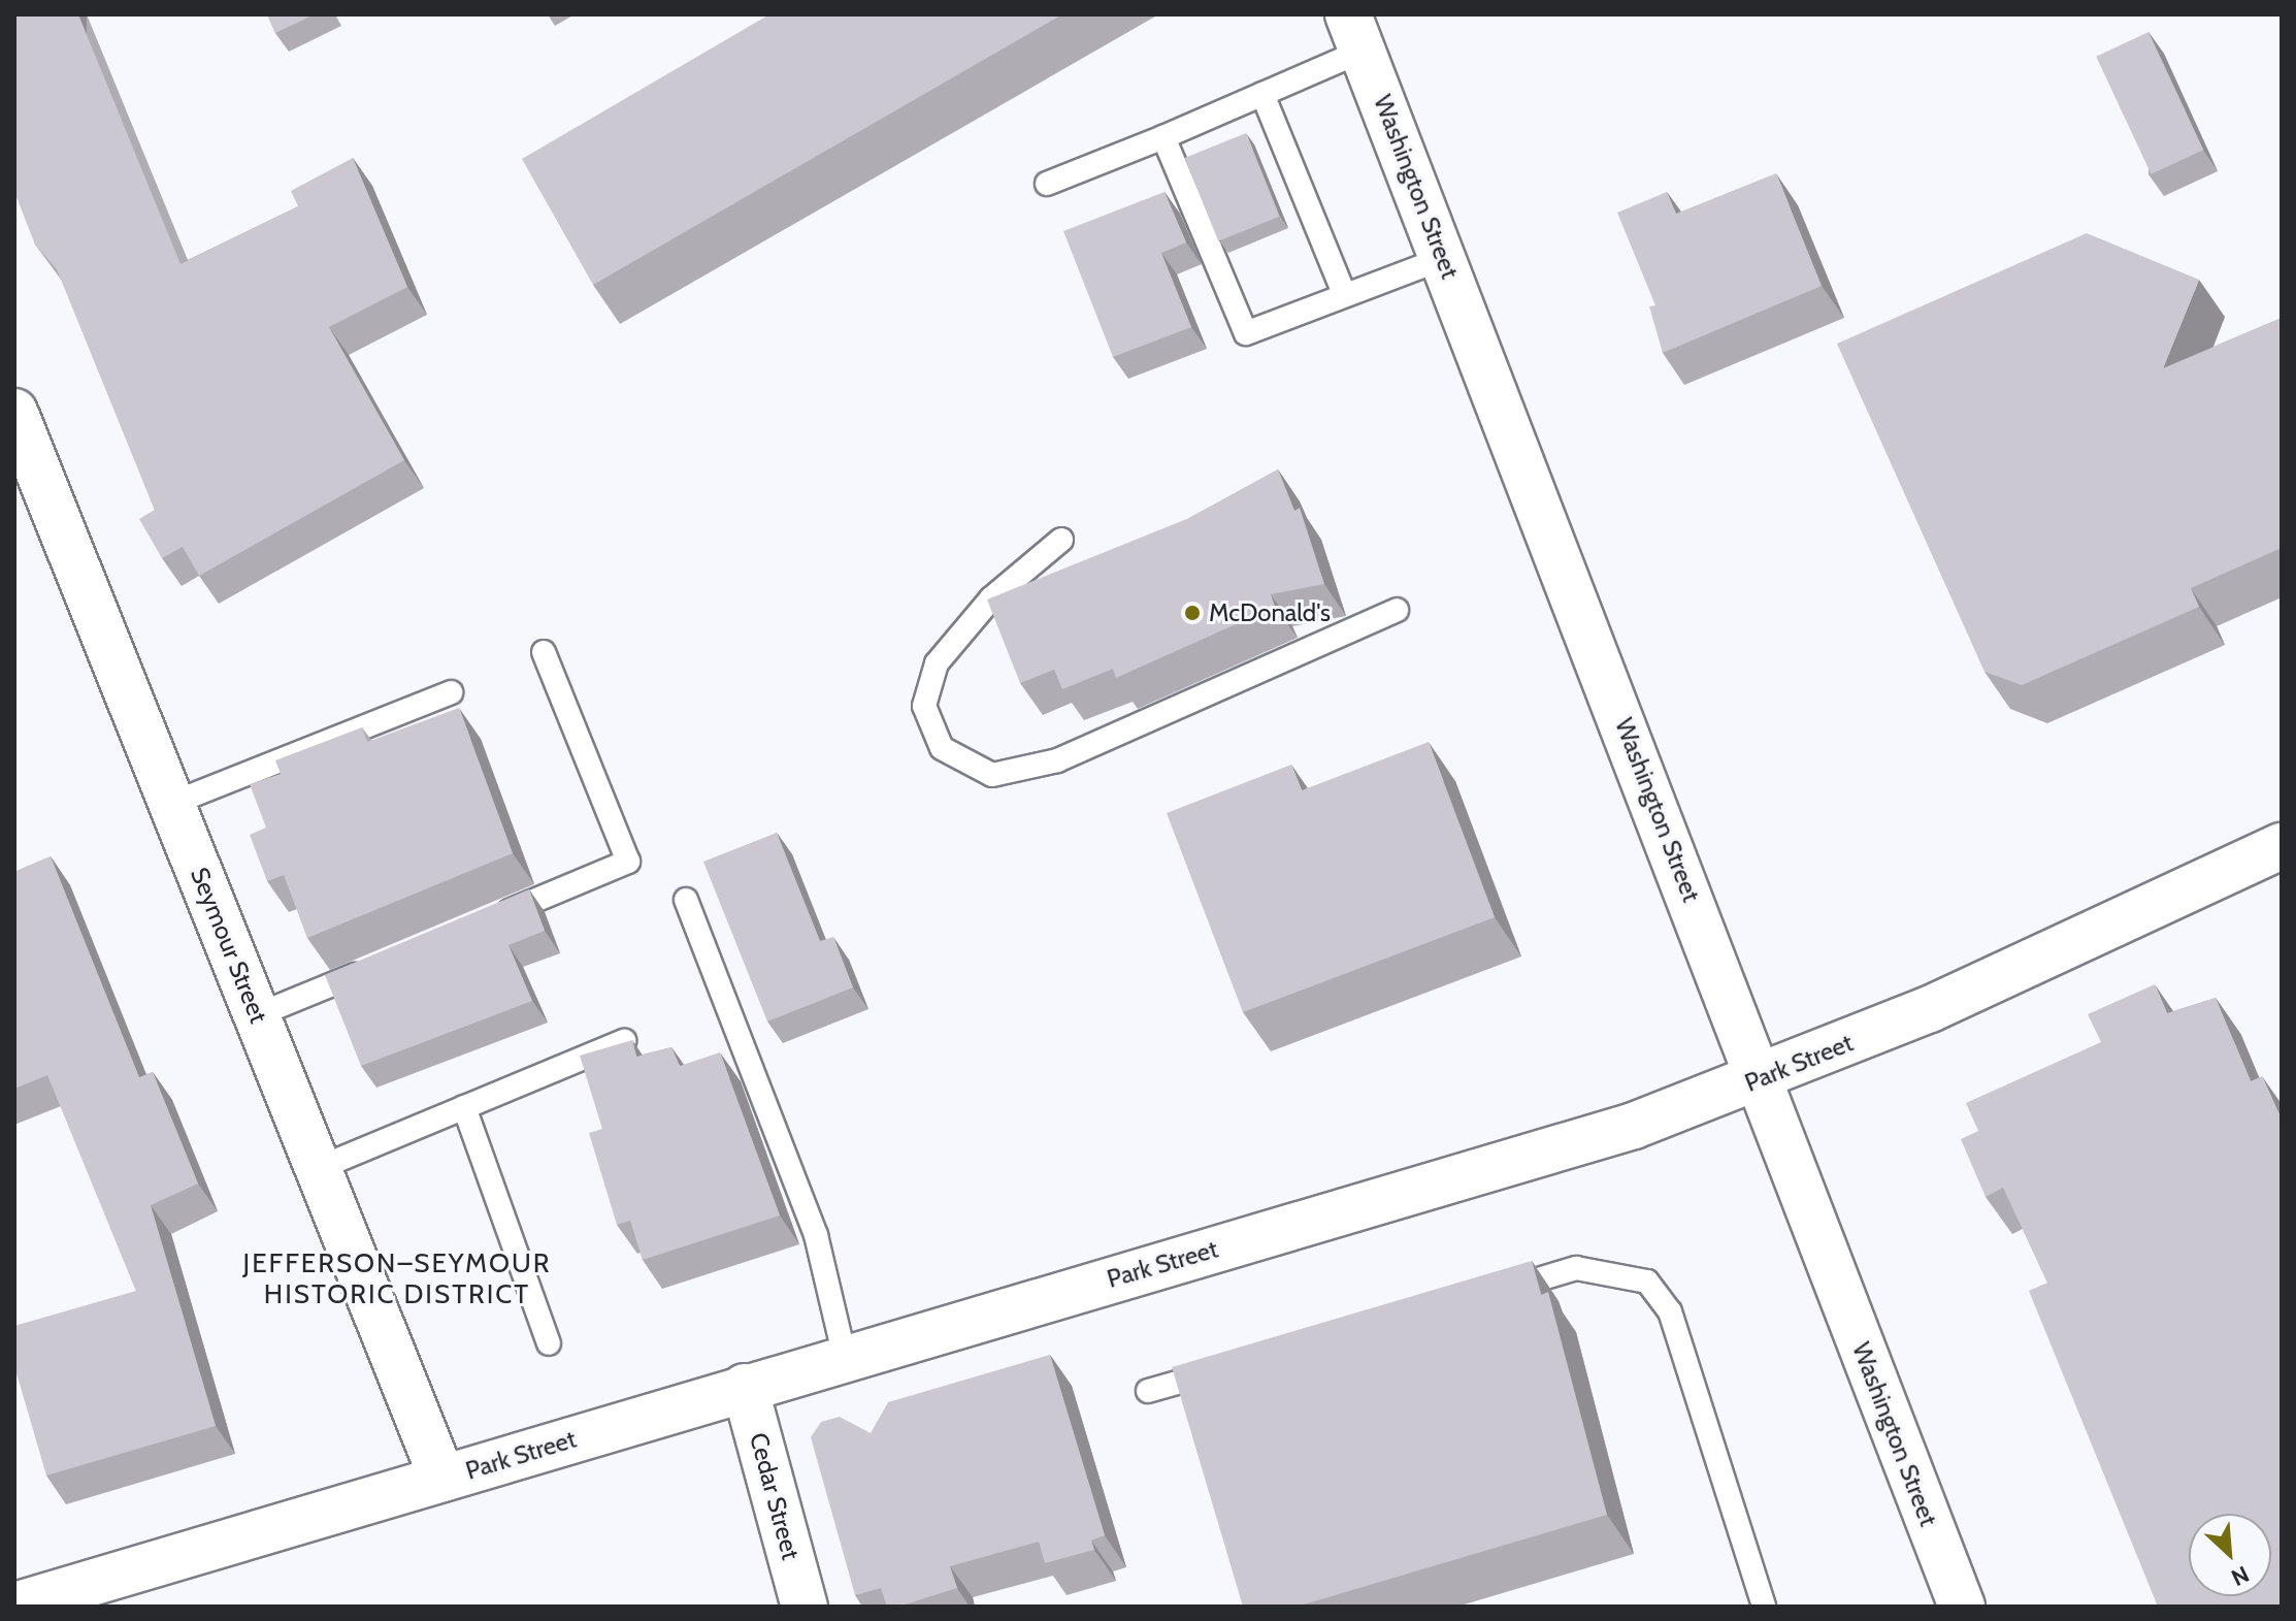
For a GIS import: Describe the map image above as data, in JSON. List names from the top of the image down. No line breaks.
{"streets":{"main road":["Washington Street","Seymour Street","Park Street","Cedar Street"]},"crossings":[["Washington Street","Park Street"],["Seymour Street","Park Street"],["Park Street","Cedar Street"]],"districts":["JEFFERSON–SEYMOUR HISTORIC DISTRICT"],"places":["McDonald's"],"north":"bottom right"}
